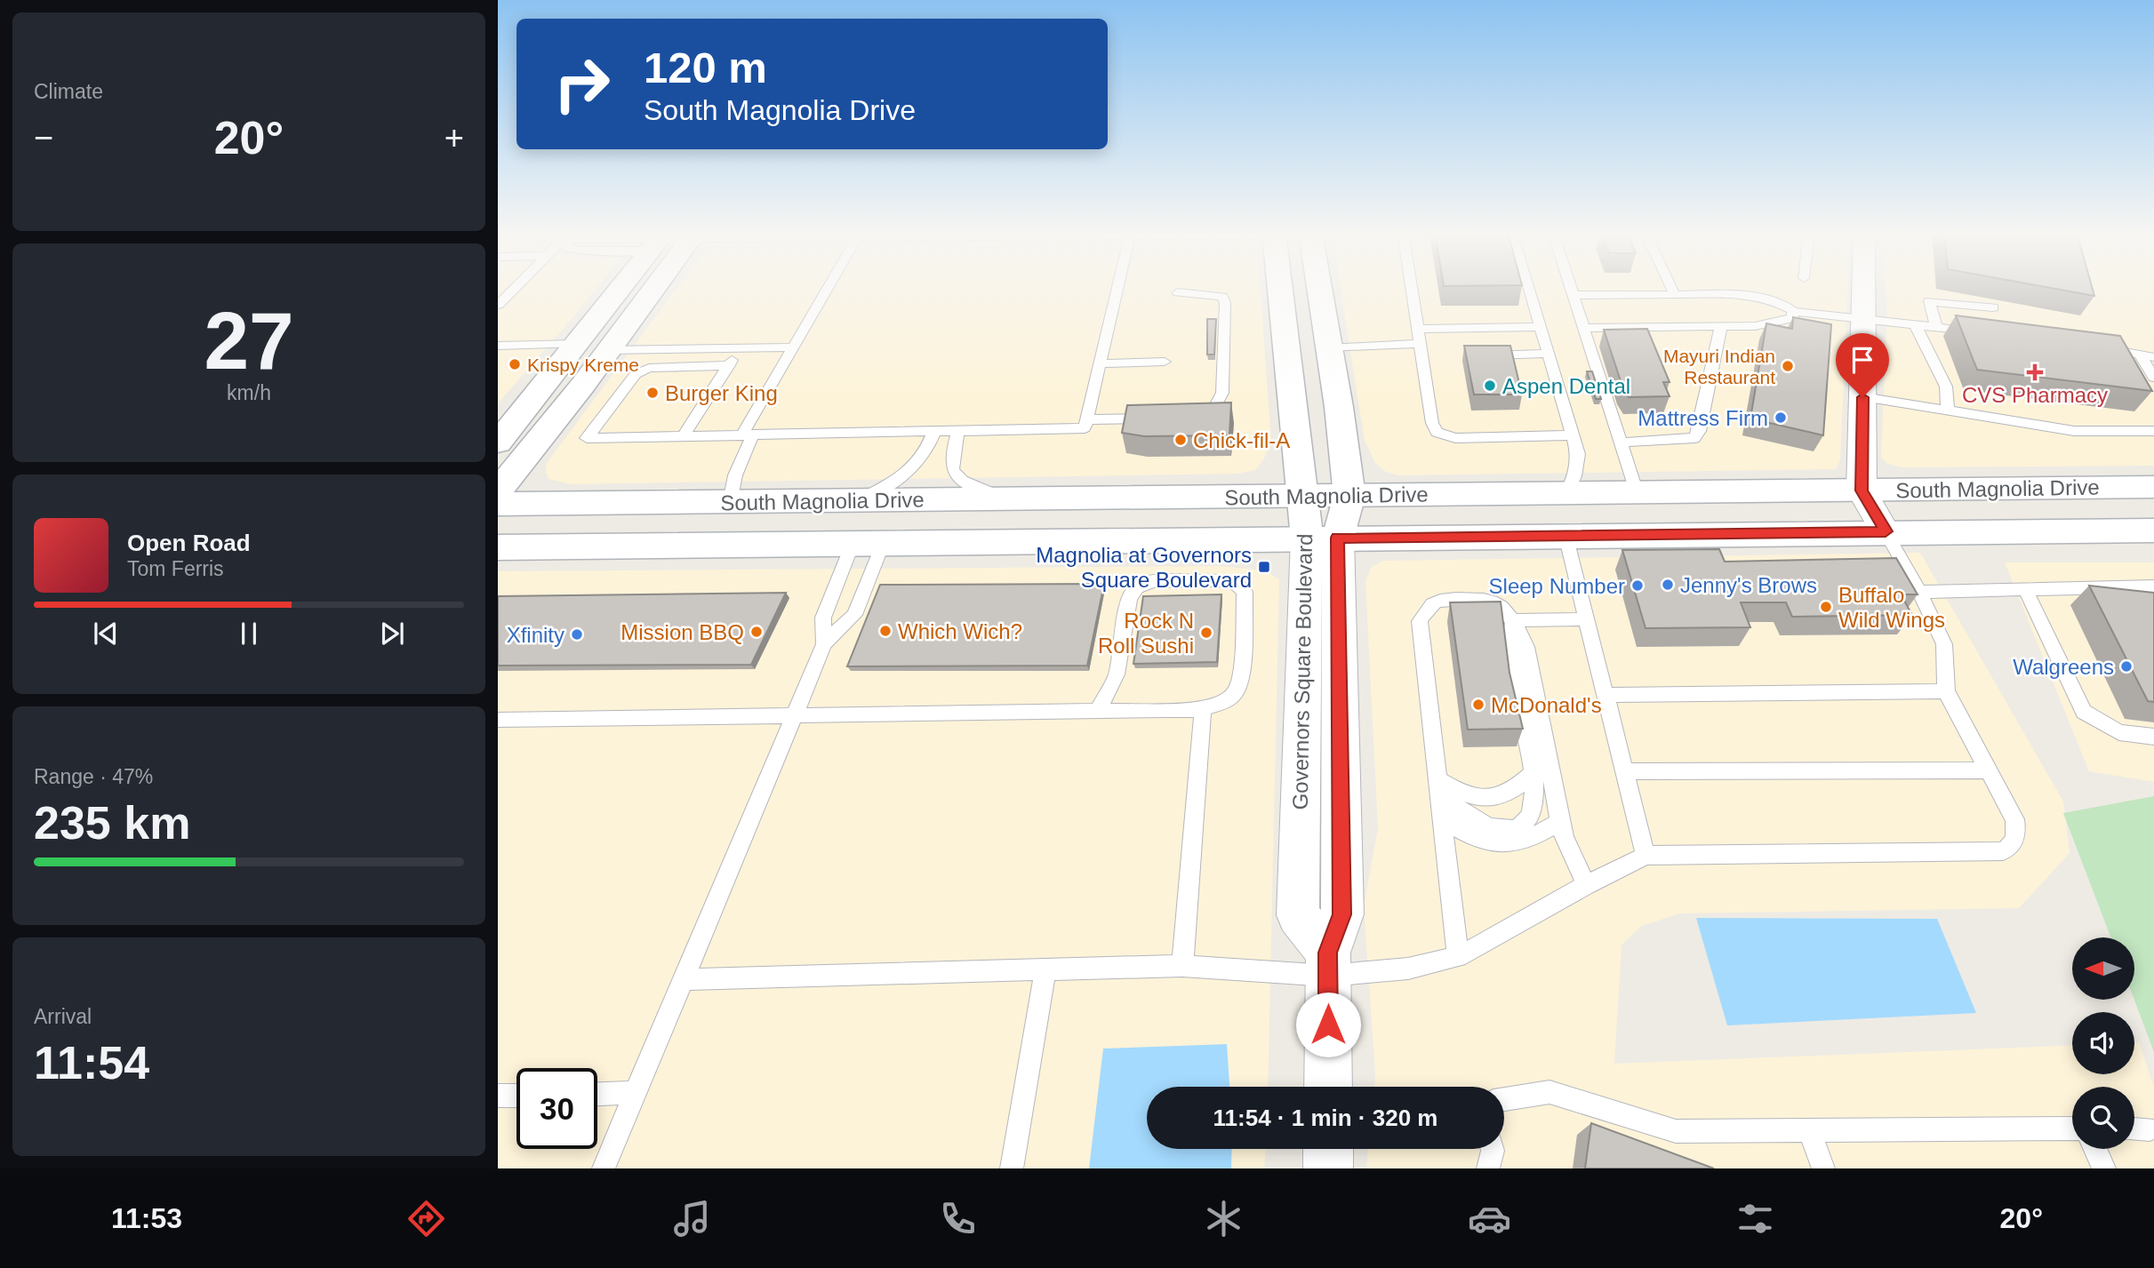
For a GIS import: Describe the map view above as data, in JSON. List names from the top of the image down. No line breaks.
{"streets":{"main road":["South Magnolia Drive","Governors Square Boulevard"]},"crossings":[["South Magnolia Drive","Governors Square Boulevard"]],"places":{"other":["Krispy Kreme","Mayuri Indian Restaurant","Aspen Dental","Burger King","Mattress Firm","Chick-fil-A","Jenny's Brows","Sleep Number","Buffalo Wild Wings","Which Wich?","Mission BBQ","Rock N Roll Sushi","Xfinity","Walgreens","McDonald's"],"health":["CVS Pharmacy"],"transit":["Magnolia at Governors Square Boulevard"]},"north":"left","page":{"tile":["Climate",["27","km/h"],["Range · 47%","235 km"],["Arrival","11:54"]],"turn":["120 m","South Magnolia Drive"],"heat":["−","20°","+"],"song":["Open Road","Tom Ferris"],"limit":"30","trip":"11:54 · 1 min · 320 m","tabs":["11:53","20°"]}}
